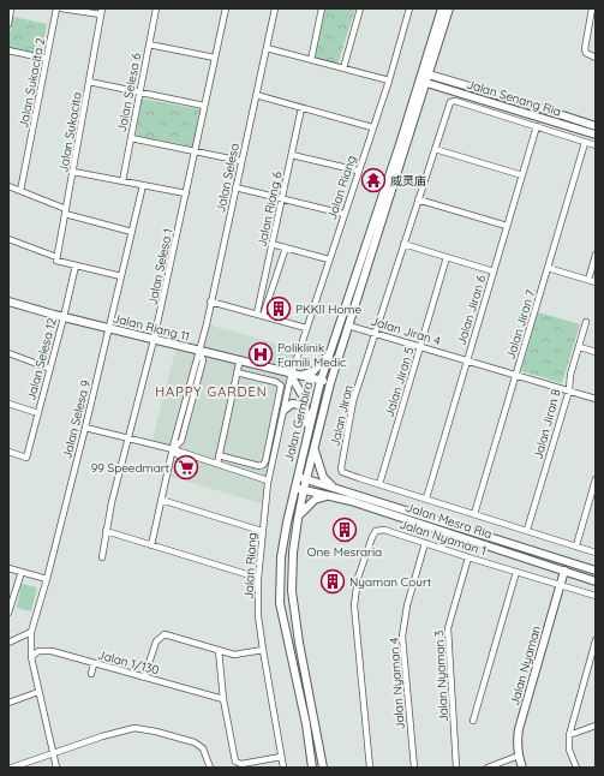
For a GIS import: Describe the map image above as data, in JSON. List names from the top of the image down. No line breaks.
{"streets":{"main road":["Jalan Senang Ria","Jalan Riang 11","Jalan Gembira","Jalan Mesra Ria","Jalan Nyaman"],"street":["Jalan Sukacita 2","Jalan Selesa 6","Jalan Sukacita","Jalan Selesa","Jalan Riang","Jalan Riang 6","Jalan Selesa 1","Jalan Jiran 6","Jalan Jiran 7","Jalan Jiran 4","Jalan Selesa 12","Jalan Jiran 5","Jalan Jiran","Jalan Selesa 9","Jalan Jiran 8","Jalan Nyaman 1","Jalan 1/130","Jalan Nyaman 3","Jalan Nyaman 4"]},"crossings":[["Jalan Senang Ria","Jalan Gembira"],["Jalan Selesa","Jalan Riang 11"],["Jalan Riang","Jalan Riang 11"],["Jalan Selesa 1","Jalan Riang 11"],["Jalan Jiran 6","Jalan Jiran 4"],["Jalan Jiran 6","Jalan Jiran"],["Jalan Jiran 7","Jalan Jiran 4"],["Jalan Jiran 7","Jalan Jiran"],["Jalan Riang 11","Jalan Selesa 12"],["Jalan Riang 11","Jalan Selesa 9"],["Jalan Riang 11","Jalan Gembira"],["Jalan Jiran 4","Jalan Jiran 5"],["Jalan Jiran 4","Jalan Jiran"],["Jalan Jiran 4","Jalan Gembira"],["Jalan Jiran 4","Jalan Jiran 8"],["Jalan Jiran 5","Jalan Jiran"],["Jalan Jiran","Jalan Jiran 8"],["Jalan Selesa 9","Jalan 1/130"],["Jalan Gembira","Jalan Mesra Ria"],["Jalan Mesra Ria","Jalan Nyaman"],["Jalan Nyaman 1","Jalan Nyaman"],["Jalan Nyaman 1","Jalan Nyaman 3"],["Jalan Nyaman 1","Jalan Nyaman 4"]],"districts":["HAPPY GARDEN"],"places":{"temple":["威灵庙"],"building":["PKKII Home","One Mesraria","Nyaman Court"],"hospital":["Poliklinik Famili Medic"],"supermarket":["99 Speedmart"]}}
